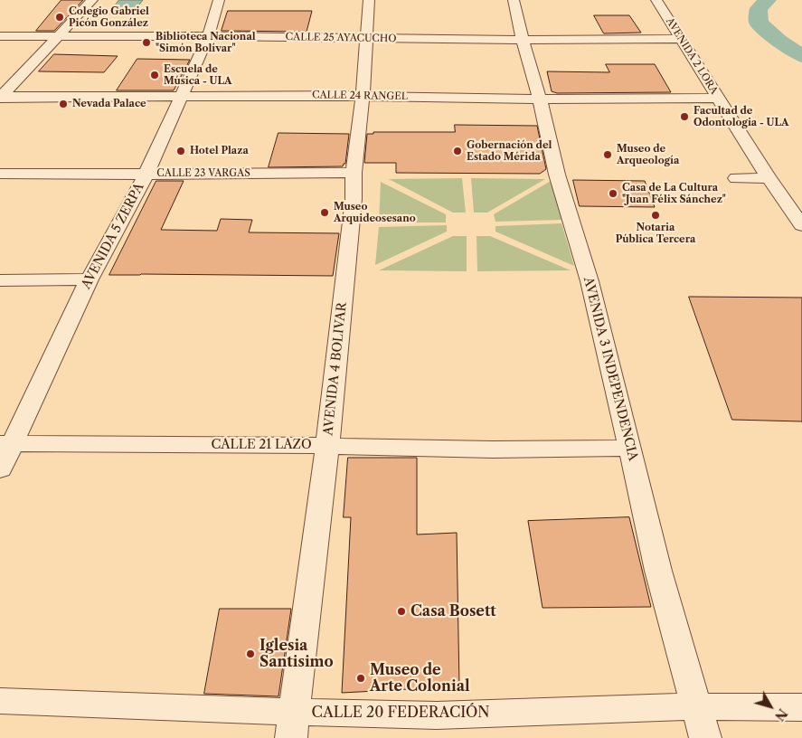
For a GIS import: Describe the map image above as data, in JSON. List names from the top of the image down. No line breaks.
{"streets":{"street":["CALLE 25 AYACUCHO","AVENIDA 2 LORA","CALLE 24 RANGEL","CALLE 23 VARGAS","AVENIDA 5 ZERPA","AVENIDA 4 BOLIVAR","AVENIDA 3 INDEPENDENCIA","CALLE 21 LAZO","CALLE 20 FEDERACIÓN"]},"crossings":[["CALLE 25 AYACUCHO","AVENIDA 2 LORA"],["CALLE 25 AYACUCHO","AVENIDA 5 ZERPA"],["CALLE 25 AYACUCHO","AVENIDA 4 BOLIVAR"],["CALLE 25 AYACUCHO","AVENIDA 3 INDEPENDENCIA"],["AVENIDA 2 LORA","CALLE 24 RANGEL"],["CALLE 24 RANGEL","AVENIDA 5 ZERPA"],["CALLE 24 RANGEL","AVENIDA 4 BOLIVAR"],["CALLE 24 RANGEL","AVENIDA 3 INDEPENDENCIA"],["CALLE 23 VARGAS","AVENIDA 5 ZERPA"],["CALLE 23 VARGAS","AVENIDA 4 BOLIVAR"],["AVENIDA 5 ZERPA","CALLE 21 LAZO"],["AVENIDA 4 BOLIVAR","CALLE 21 LAZO"],["AVENIDA 4 BOLIVAR","CALLE 20 FEDERACIÓN"],["AVENIDA 3 INDEPENDENCIA","CALLE 21 LAZO"],["AVENIDA 3 INDEPENDENCIA","CALLE 20 FEDERACIÓN"]],"places":["Colegio Gabriel Picón González","Biblioteca Nacional \"Simón Bolívar\"","Escuela de Música - ULA","Nevada Palace","Facultad de Odontologia - ULA","Hotel Plaza","Gobernación del Estado Mérida","Museo de Arqueología","Casa de La Cultura \"Juan Félix Sánchez\"","Museo Arquideosesano","Notaria Pública Tercera","Casa Bosett","Iglesia Santisimo","Museo de Arte Colonial"],"north":"bottom right"}
